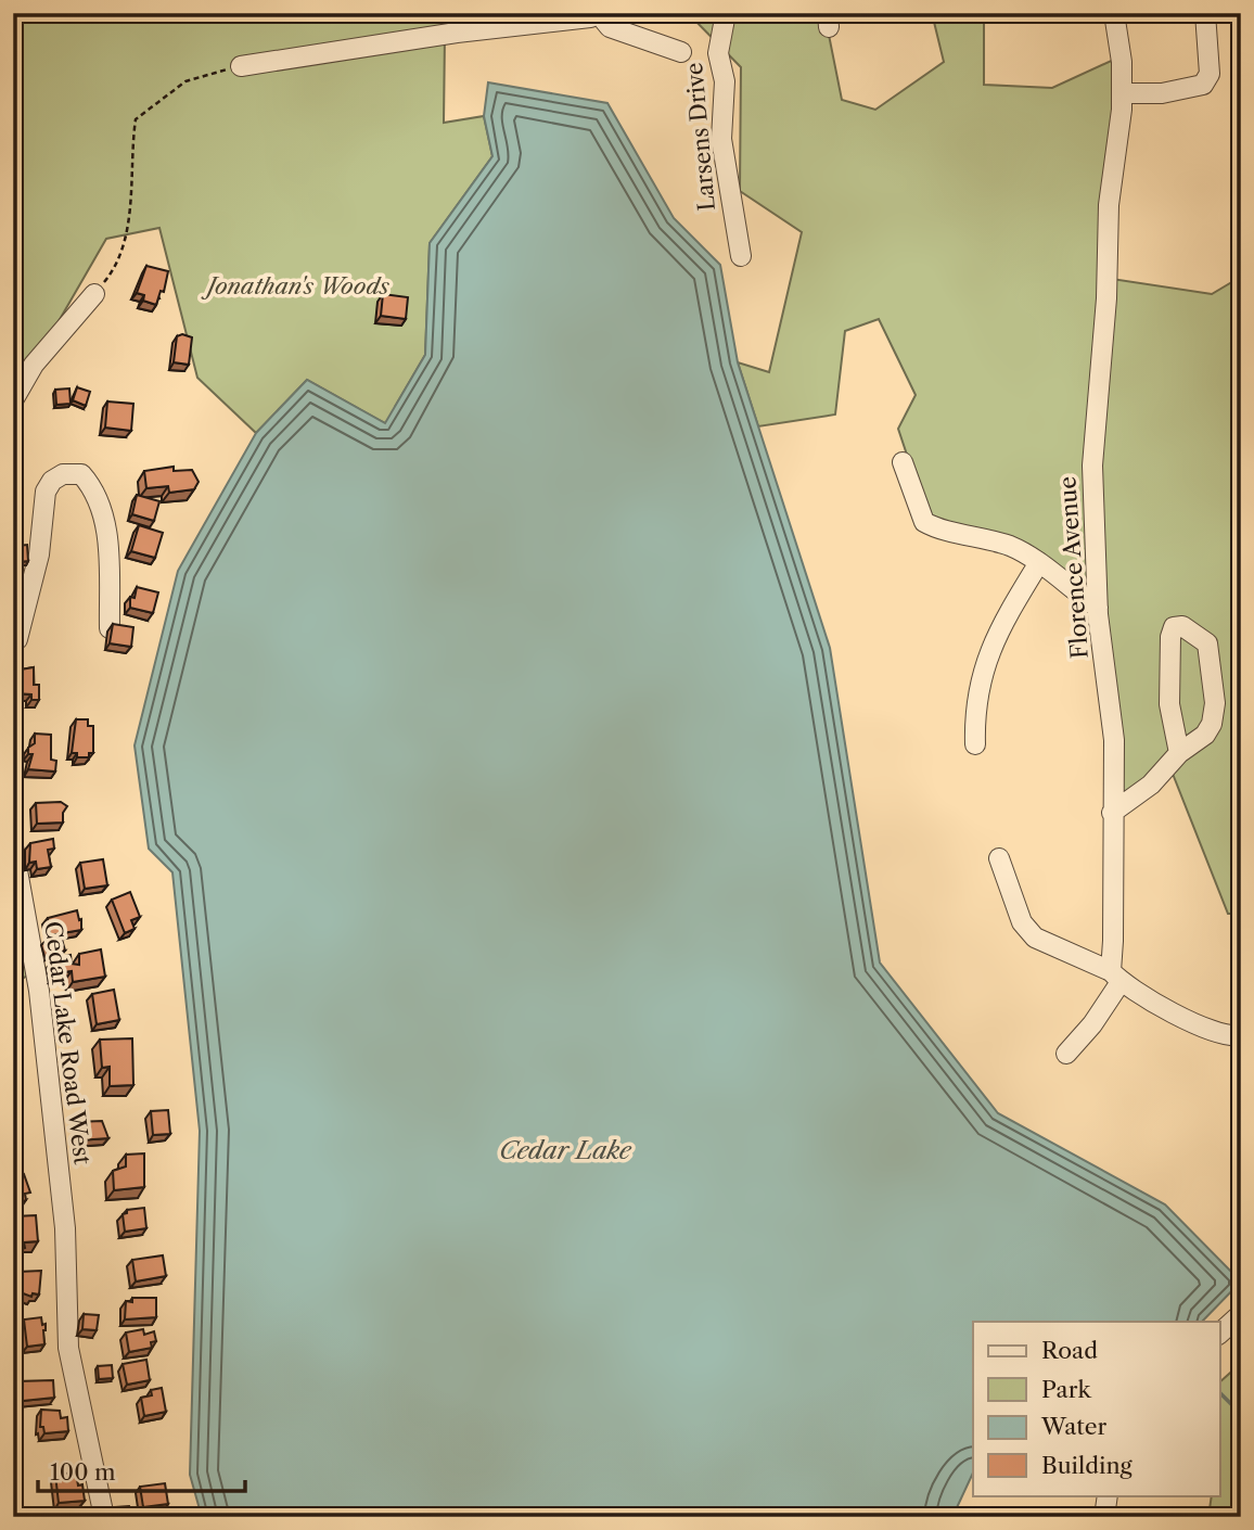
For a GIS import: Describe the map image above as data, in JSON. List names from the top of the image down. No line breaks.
{"streets":{"street":["Larsens Drive","Florence Avenue","Cedar Lake Road West"]},"water":["Cedar Lake"],"parks":["Jonathan's Woods"],"legend":["Road","Park","Water","Building"],"scale_bar":"100 m"}
